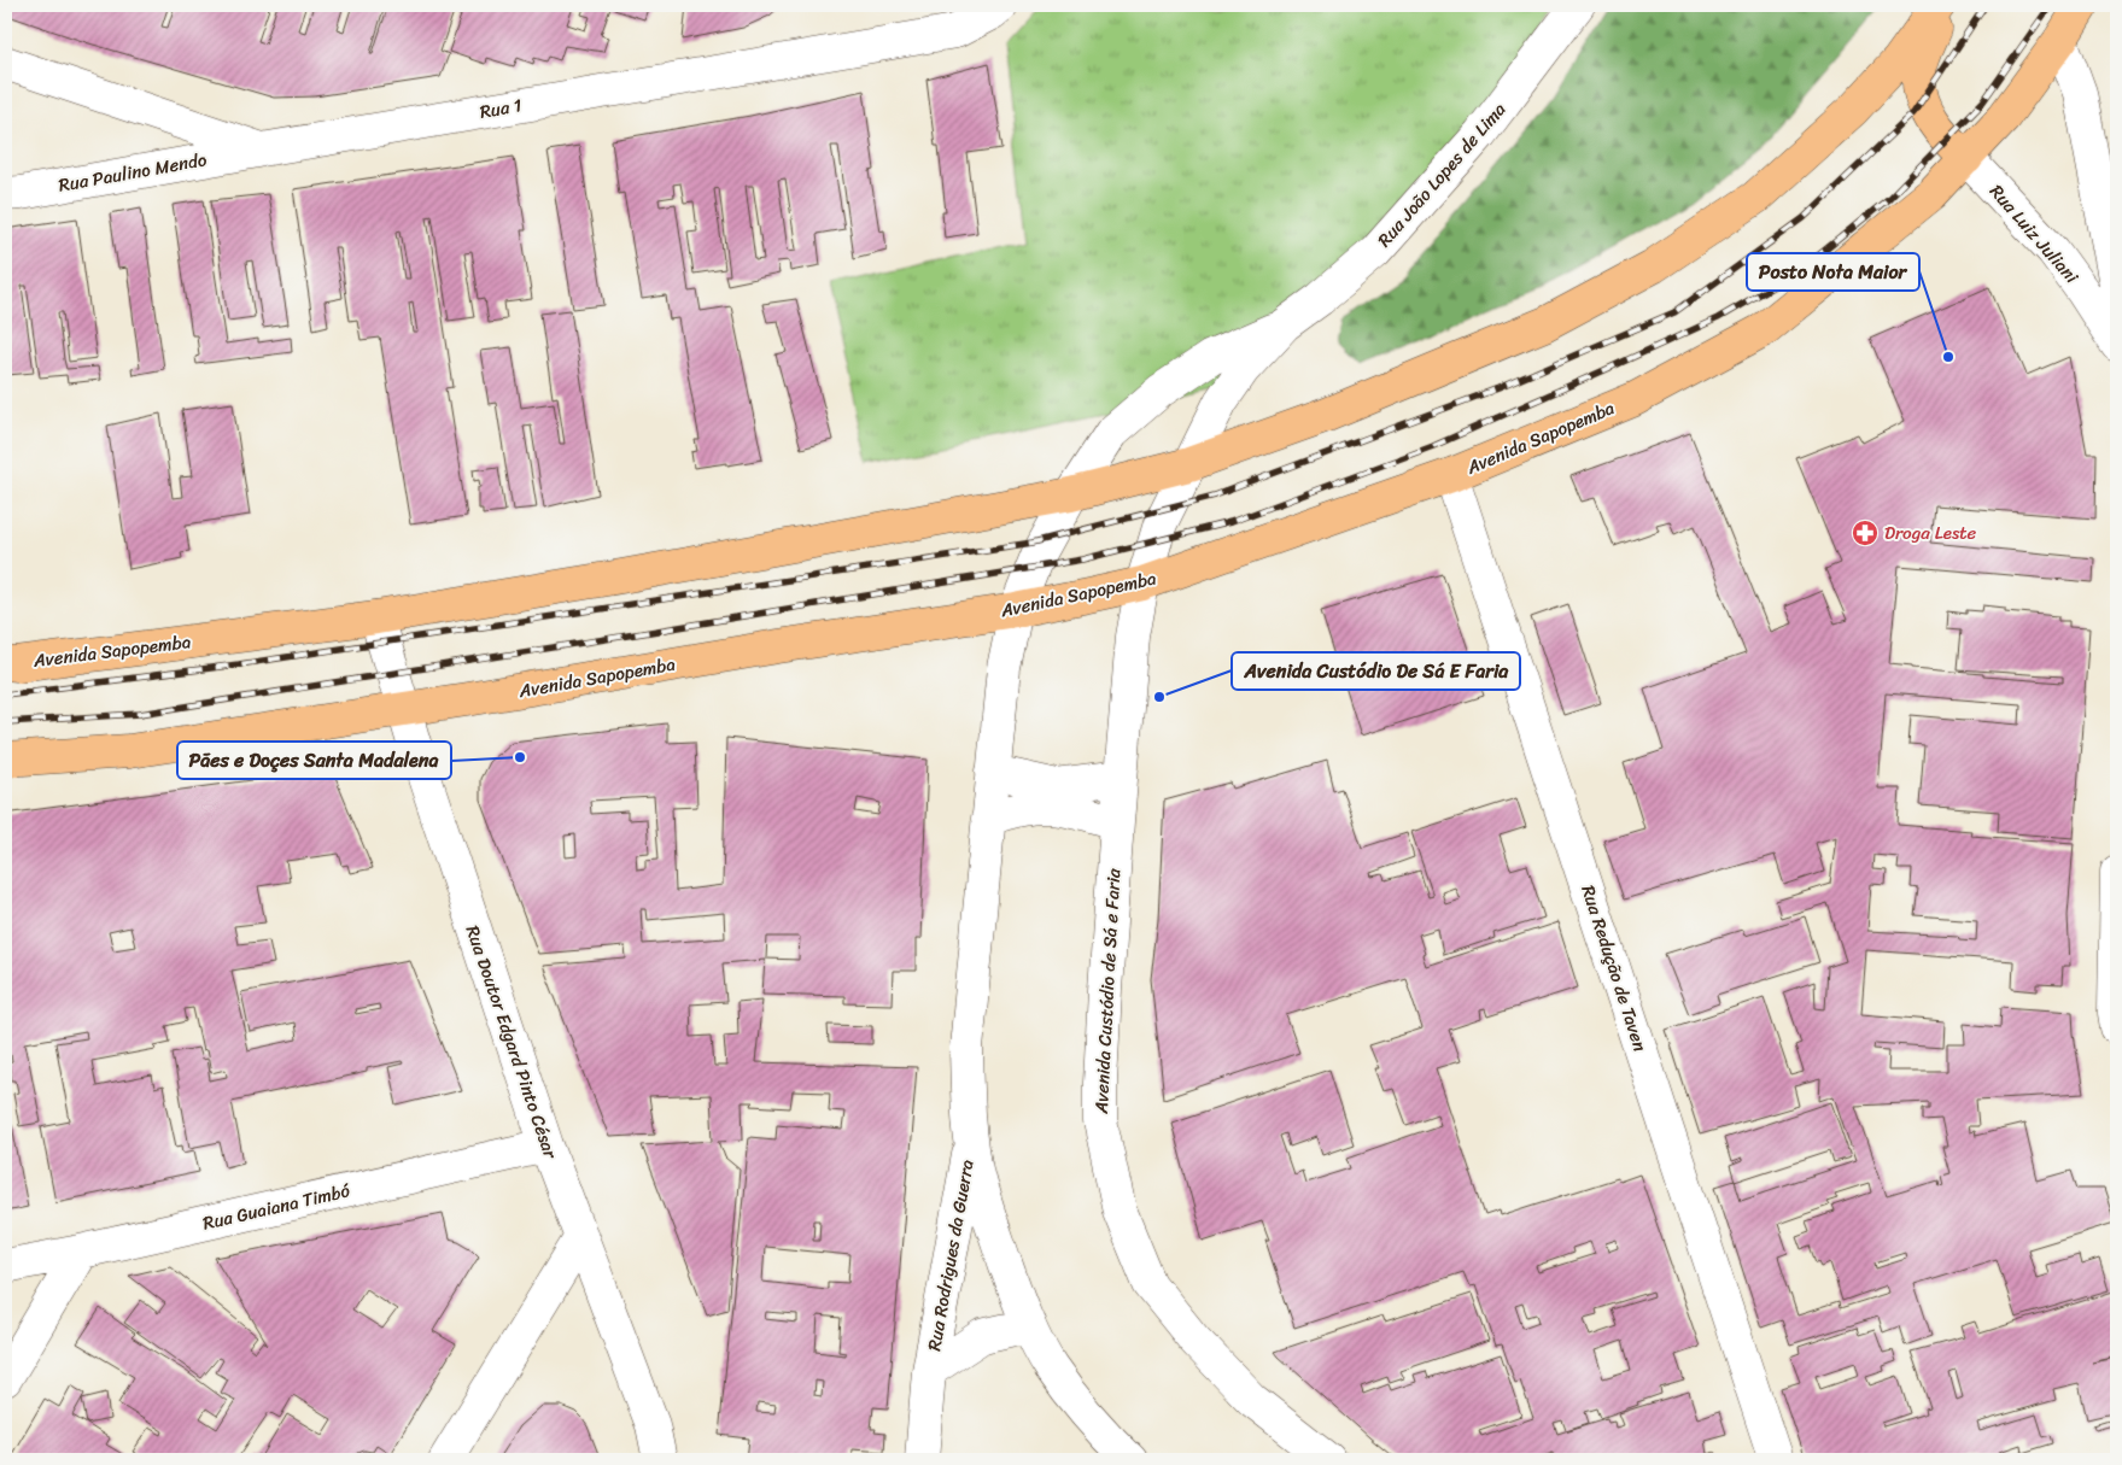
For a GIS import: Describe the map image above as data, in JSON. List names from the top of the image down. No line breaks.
{"streets":{"main road":["Avenida Sapopemba"],"street":["Rua 1","Rua Paulino Mendo","Rua João Lopes de Lima","Rua Luiz Juliani","Rua Redução de Taven","Avenida Custódio de Sá e Faria","Rua Doutor Edgard Pinto César","Rua Guaiana Timbó","Rua Rodrigues da Guerra"]},"crossings":[["Rua 1","Rua Paulino Mendo"],["Rua João Lopes de Lima","Avenida Sapopemba"],["Rua João Lopes de Lima","Avenida Custódio de Sá e Faria"],["Rua Luiz Juliani","Avenida Sapopemba"],["Avenida Sapopemba","Rua Redução de Taven"],["Avenida Sapopemba","Avenida Custódio de Sá e Faria"],["Avenida Sapopemba","Rua Doutor Edgard Pinto César"],["Rua Doutor Edgard Pinto César","Rua Guaiana Timbó"]],"places":{"other":["Posto Nota Maior","Avenida Custódio De Sá E Faria","Pães e Doçes Santa Madalena"],"pharmacy":["Droga Leste"]}}
